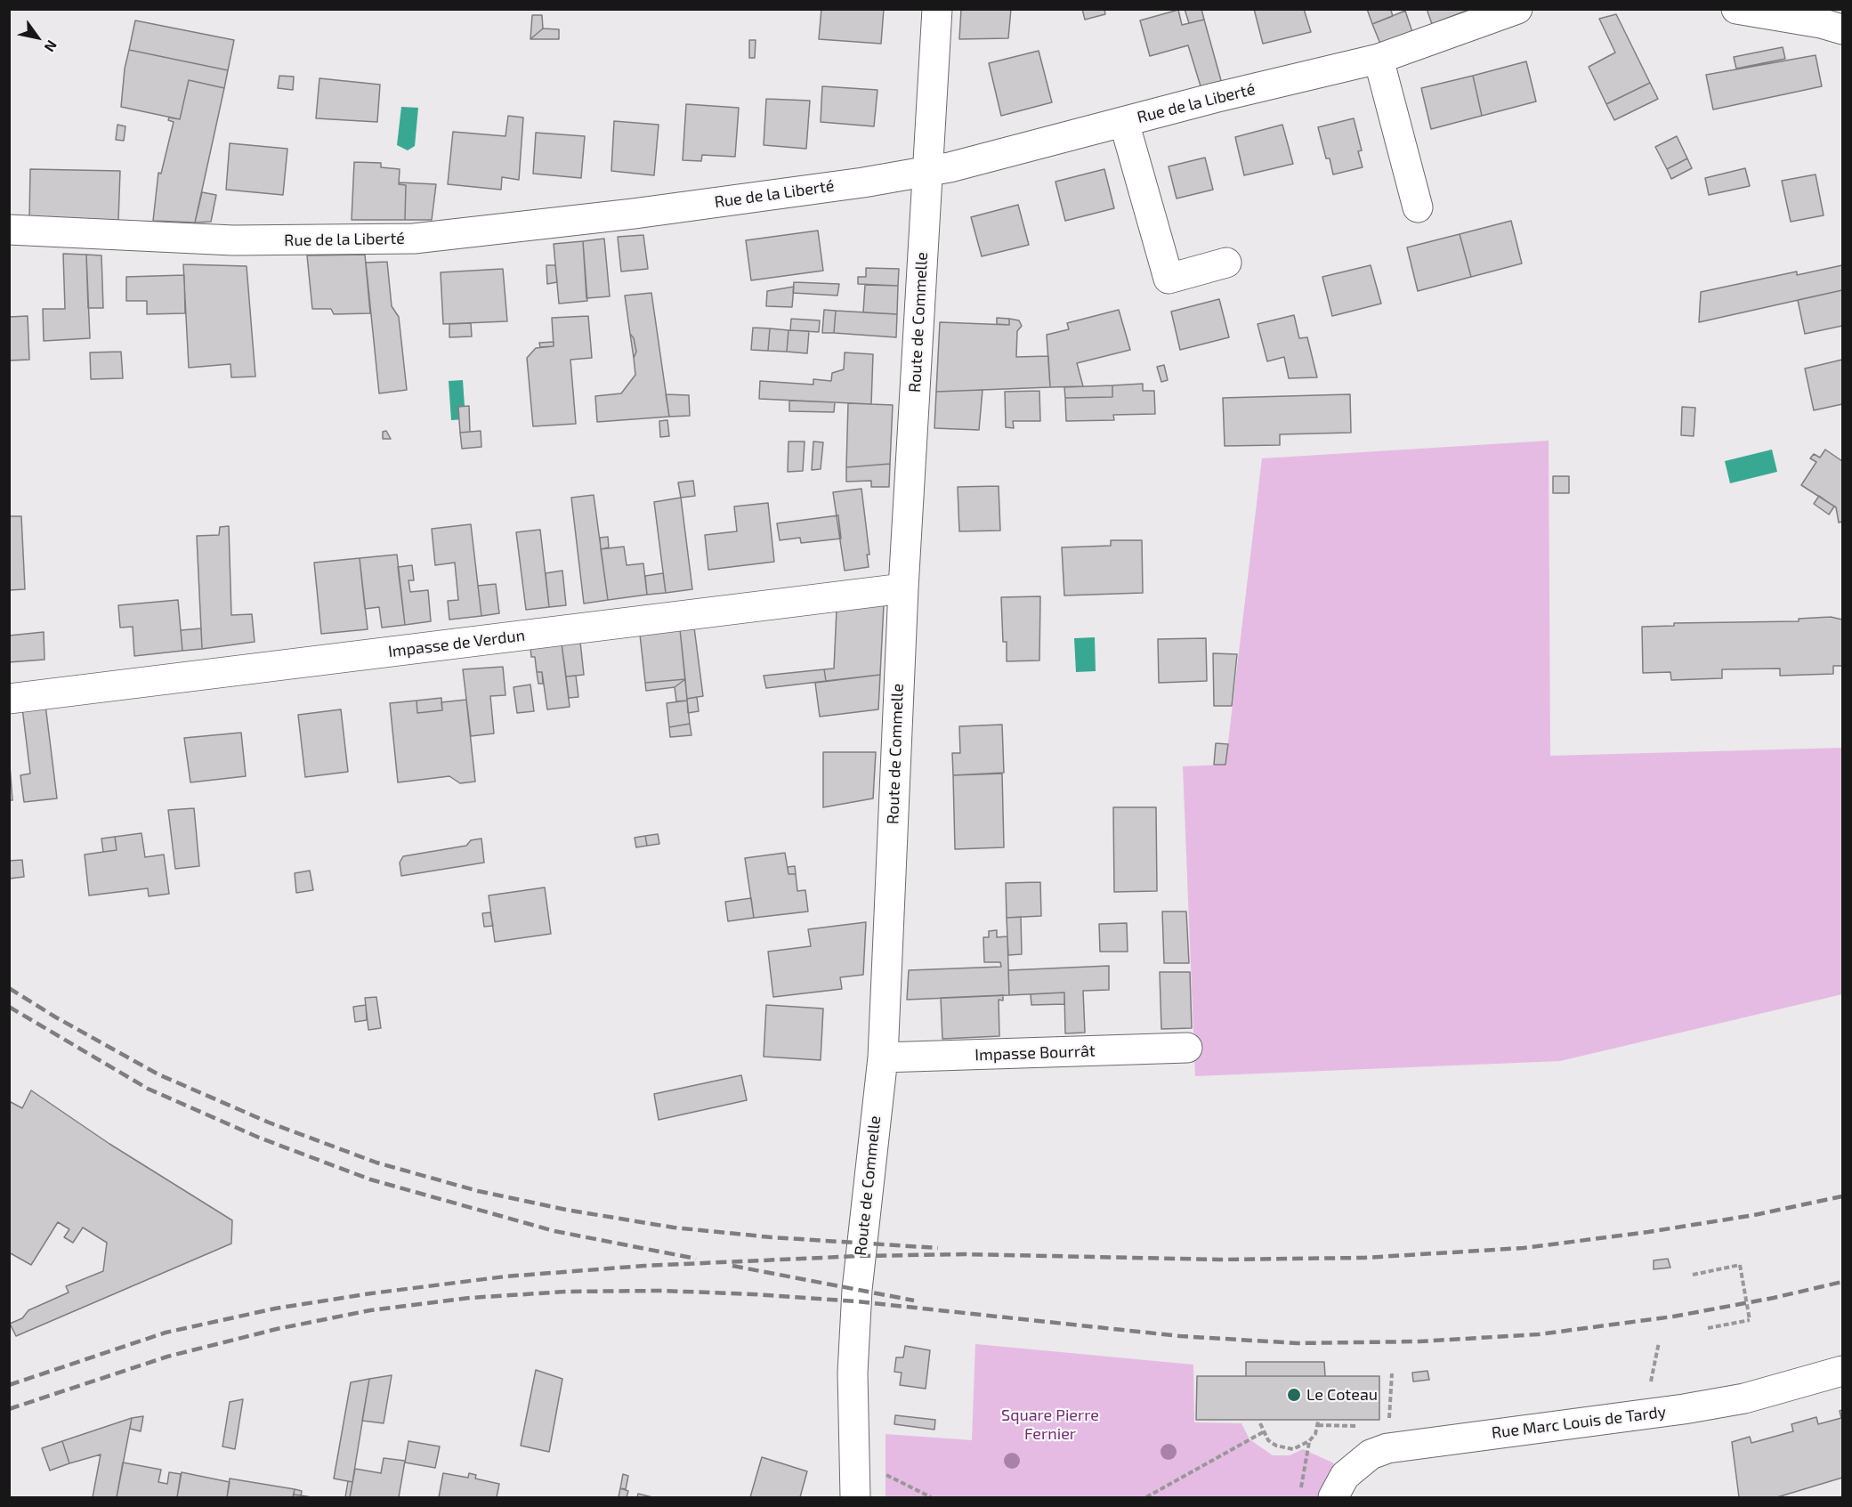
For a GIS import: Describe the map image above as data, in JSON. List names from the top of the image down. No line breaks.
{"streets":{"street":["Rue de la Liberté","Route de Commelle","Impasse de Verdun","Impasse Bourrât","Rue Marc Louis de Tardy"]},"crossings":[["Rue de la Liberté","Route de Commelle"],["Route de Commelle","Impasse de Verdun"],["Route de Commelle","Impasse Bourrât"]],"parks":["Square Pierre Fernier"],"places":["Le Coteau"],"north":"bottom right"}
